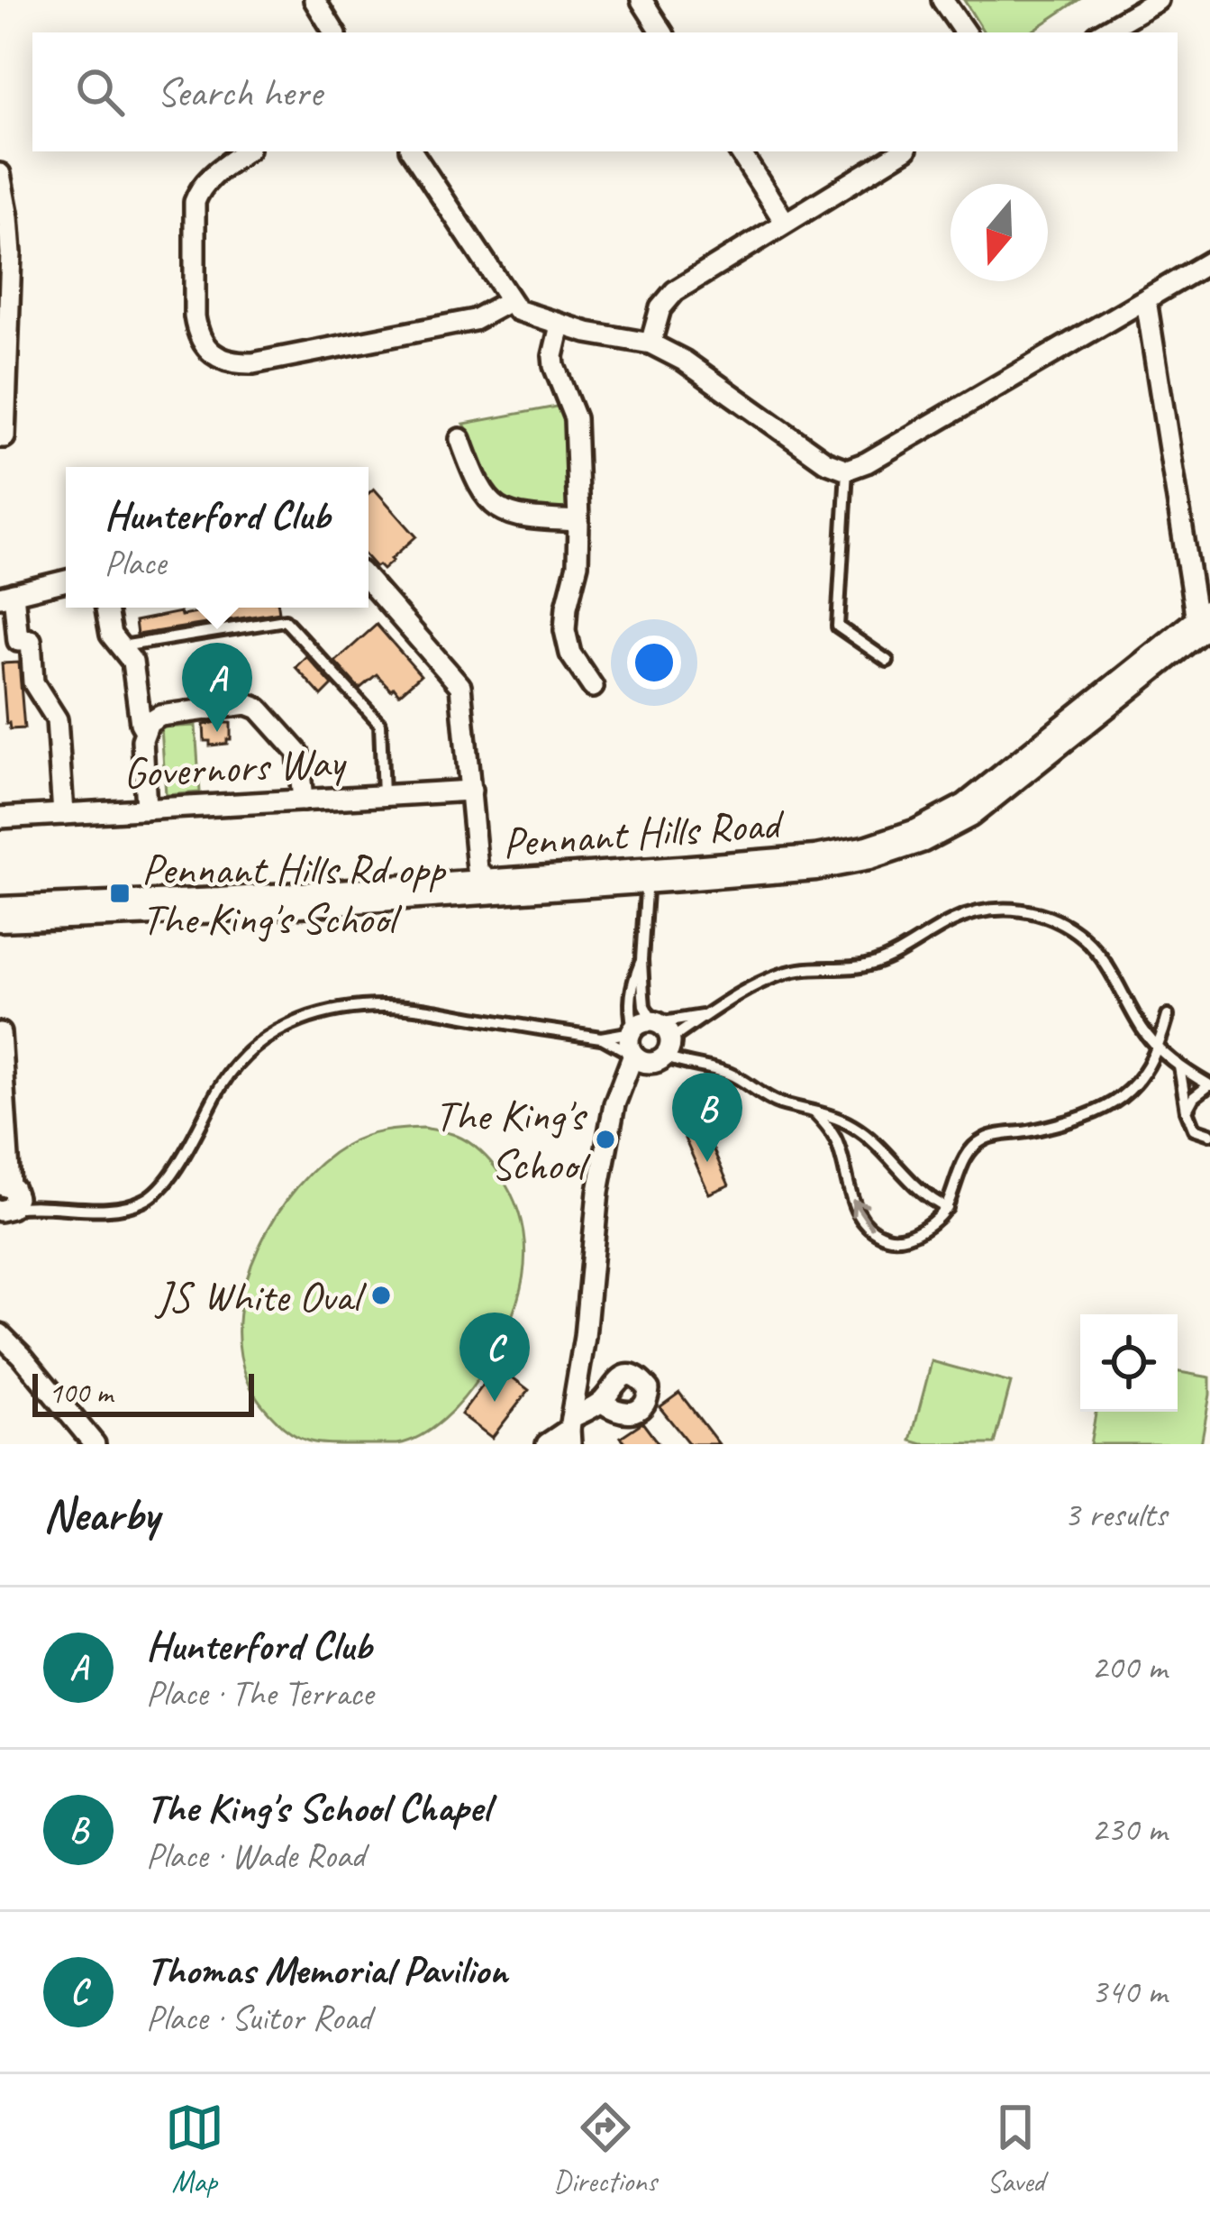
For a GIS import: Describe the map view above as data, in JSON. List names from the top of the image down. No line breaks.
{"streets":{"highway":["Pennant Hills Road"],"street":["Governors Way"]},"places":{"transit":["Pennant Hills Rd opp The King's School"],"other":["The King's School","JS White Oval"]},"scale_bar":"100 m","north":"bottom","page":{"search":"Search here","popup":["Hunterford Club","Place"],"pins":["A","B","C"],"scale":"100 m","heading":["Nearby","3 results"],"list":[{"mark":"A","name":"Hunterford Club","note":"Place · The Terrace","value":"200 m"},{"mark":"B","name":"The King's School Chapel","note":"Place · Wade Road","value":"230 m"},{"mark":"C","name":"Thomas Memorial Pavilion","note":"Place · Suitor Road","value":"340 m"}],"nav":["Map","Directions","Saved"]}}
